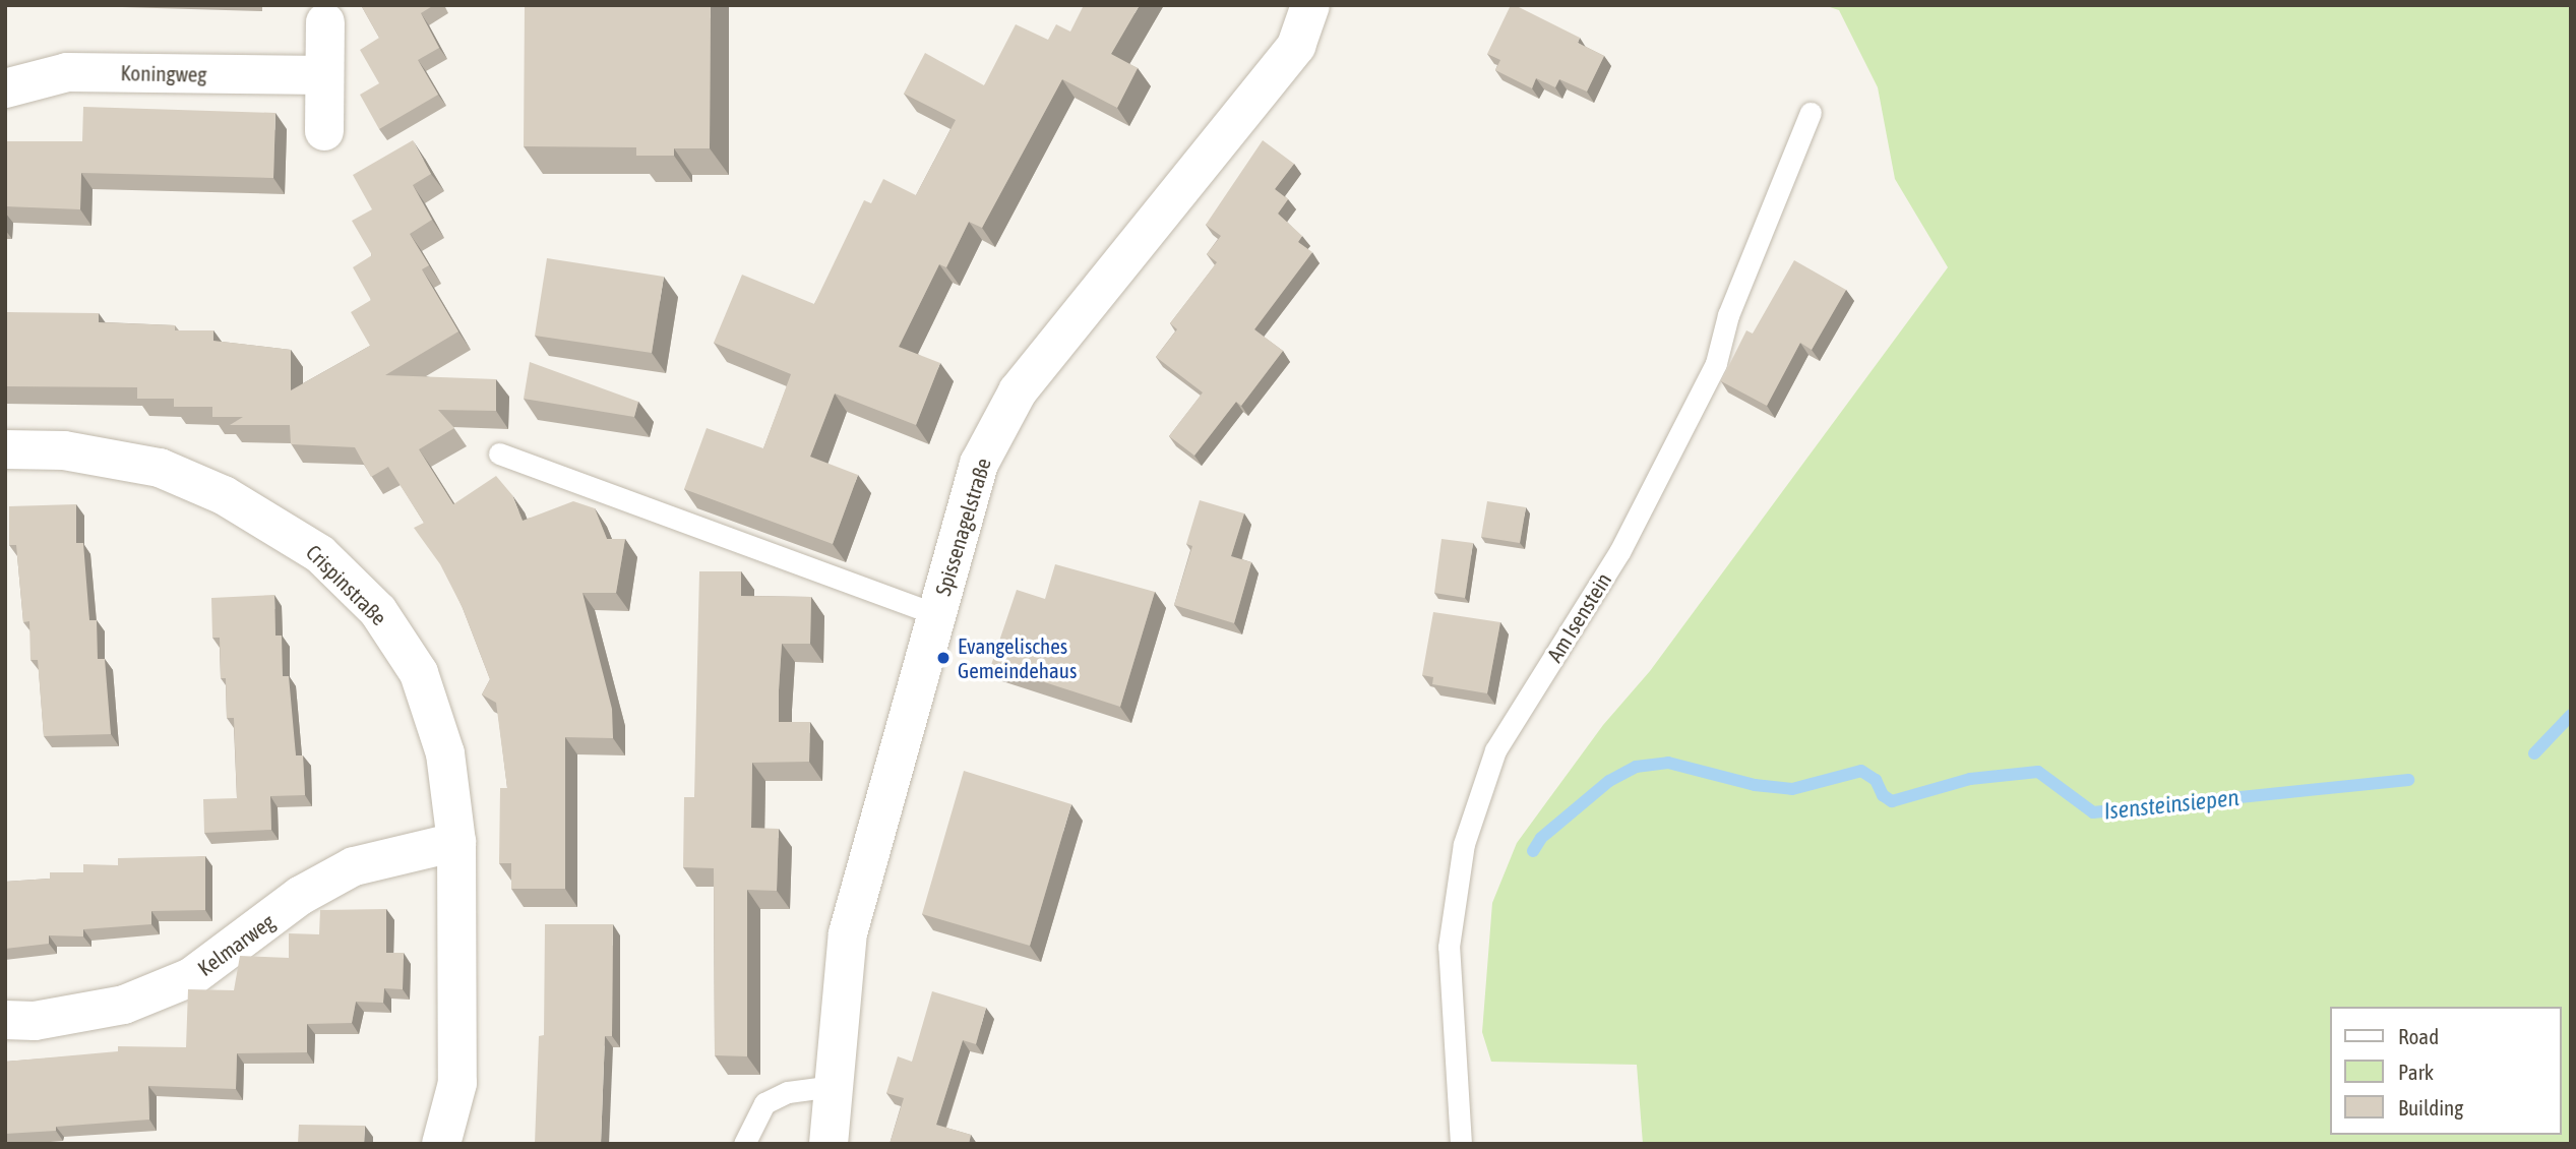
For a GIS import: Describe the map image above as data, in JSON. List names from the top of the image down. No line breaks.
{"streets":{"street":["Koningweg","Spissenagelstraße","Crispinstraße","Kelmarweg"],"lane":["Am Isenstein"]},"crossings":[["Crispinstraße","Kelmarweg"]],"water":["Isensteinsiepen"],"places":["Evangelisches Gemeindehaus"],"legend":["Road","Park","Building"]}
